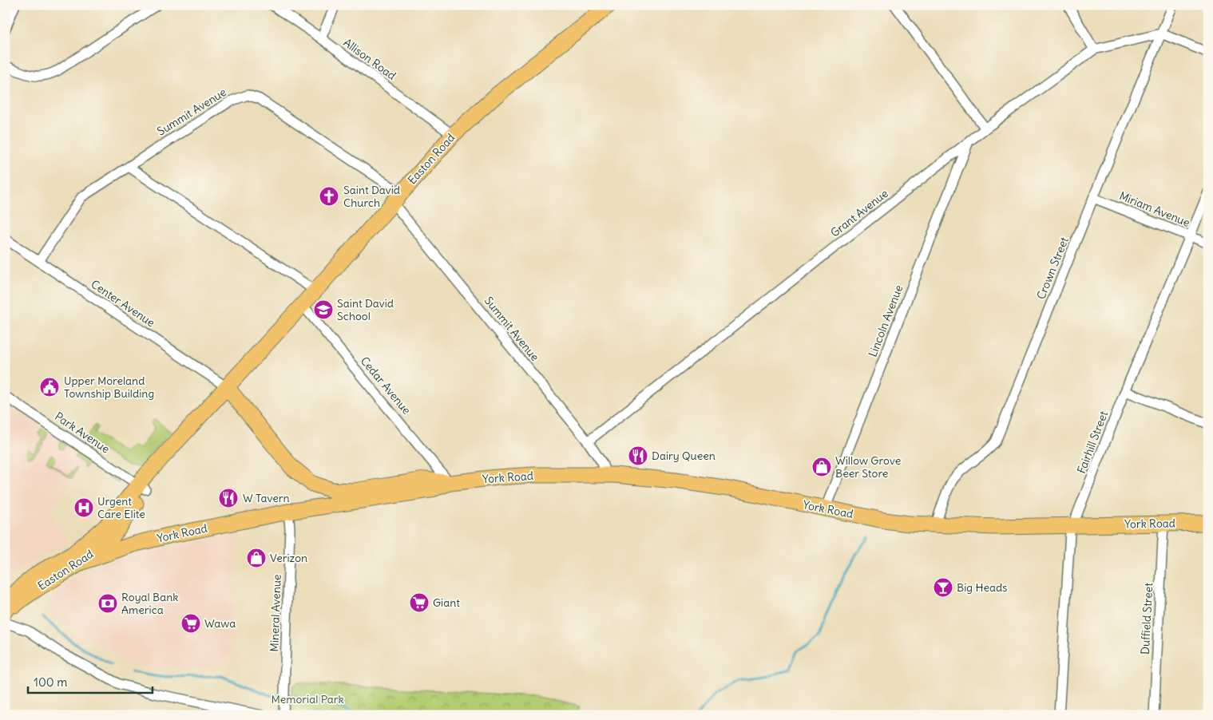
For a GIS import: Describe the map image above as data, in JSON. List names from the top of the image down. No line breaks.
{"streets":{"highway":["Easton Road","York Road"],"street":["Allison Road","Summit Avenue","Miriam Avenue","Grant Avenue","Crown Street","Center Avenue","Lincoln Avenue","Cedar Avenue","Park Avenue","Fairhill Street","Mineral Avenue","Duffield Street"]},"crossings":[["Allison Road","Easton Road"],["Summit Avenue","Easton Road"],["Summit Avenue","Grant Avenue"],["Summit Avenue","Center Avenue"],["Summit Avenue","York Road"],["Easton Road","Center Avenue"],["Easton Road","Cedar Avenue"],["Easton Road","Park Avenue"],["Easton Road","York Road"],["Miriam Avenue","Crown Street"],["Miriam Avenue","Fairhill Street"],["Grant Avenue","Crown Street"],["Grant Avenue","Lincoln Avenue"],["Crown Street","York Road"],["Center Avenue","York Road"],["Lincoln Avenue","York Road"],["Cedar Avenue","York Road"],["Fairhill Street","York Road"],["York Road","Mineral Avenue"],["York Road","Duffield Street"]],"parks":["Memorial Park"],"places":{"church":["Saint David Church"],"school or university":["Saint David School"],"public building":["Upper Moreland Township Building"],"restaurant":["Dairy Queen","W Tavern"],"shop":["Willow Grove Beer Store","Verizon"],"hospital":["Urgent Care Elite"],"bar":["Big Heads"],"supermarket":["Giant","Wawa"],"bank":["Royal Bank America"]},"scale_bar":"100 m"}
